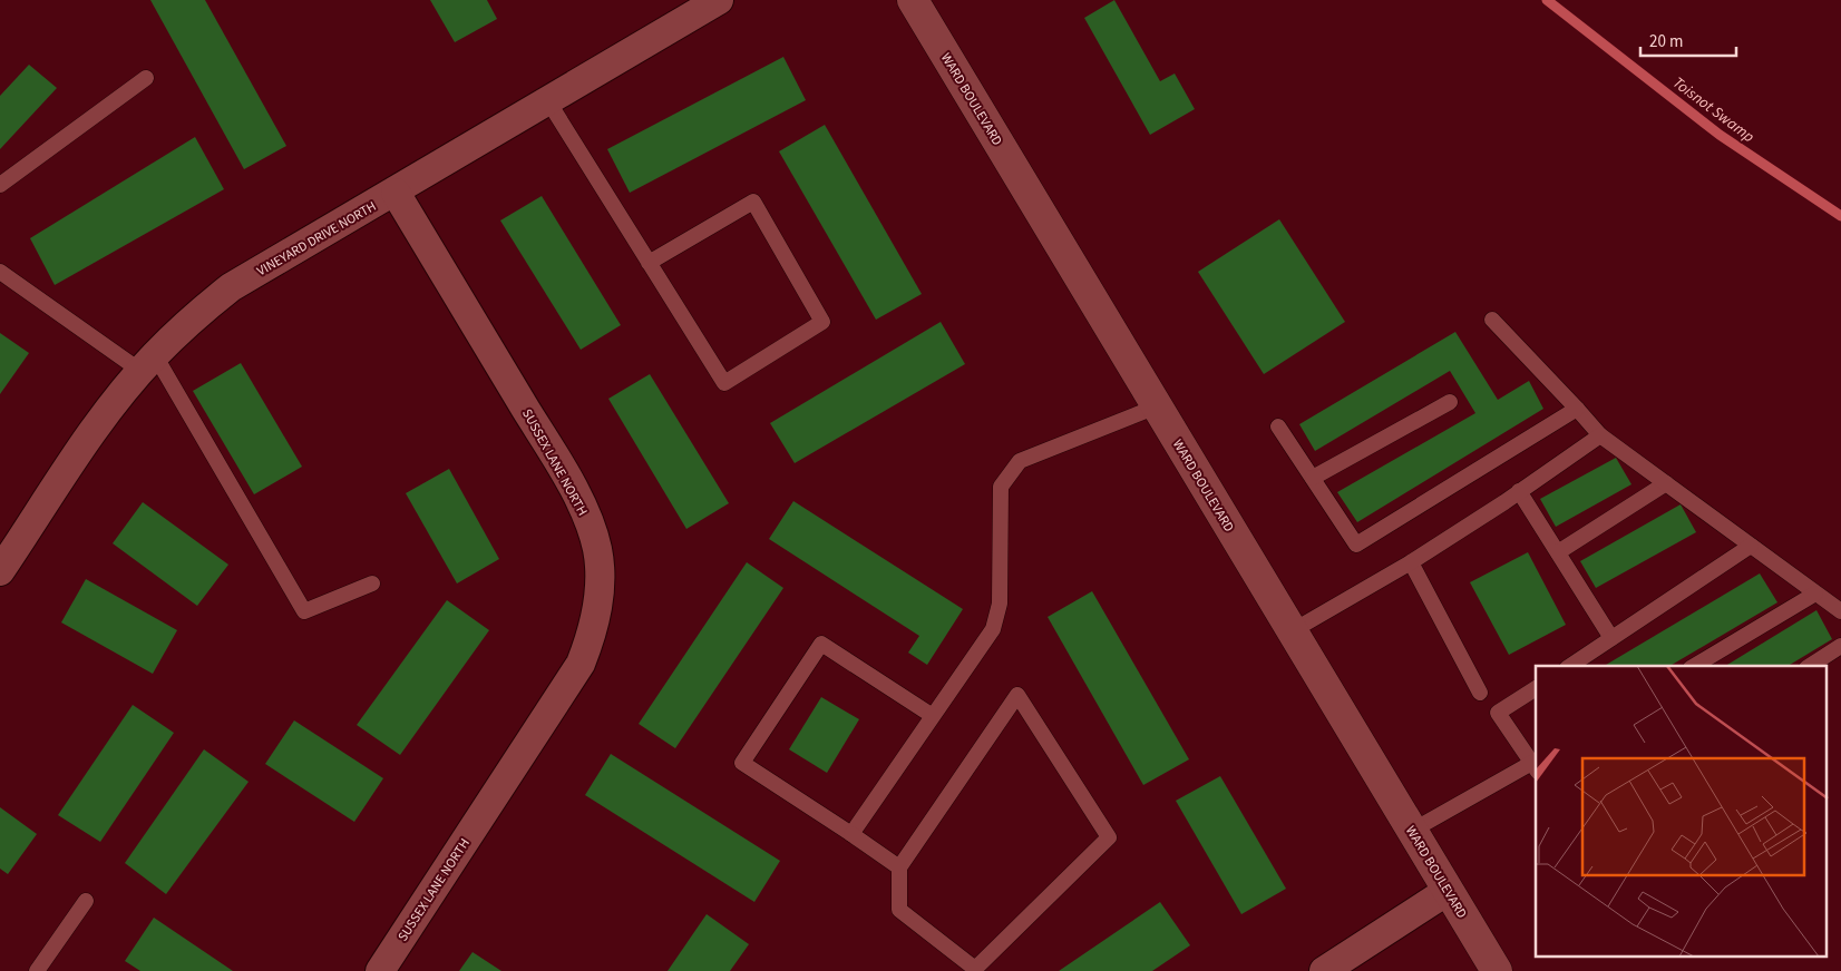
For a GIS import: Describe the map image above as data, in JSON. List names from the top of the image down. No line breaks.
{"streets":{"main road":["WARD BOULEVARD"],"street":["VINEYARD DRIVE NORTH","SUSSEX LANE NORTH"]},"crossings":[["VINEYARD DRIVE NORTH","SUSSEX LANE NORTH"]],"water":["Toisnot Swamp"],"scale_bar":"20 m"}
